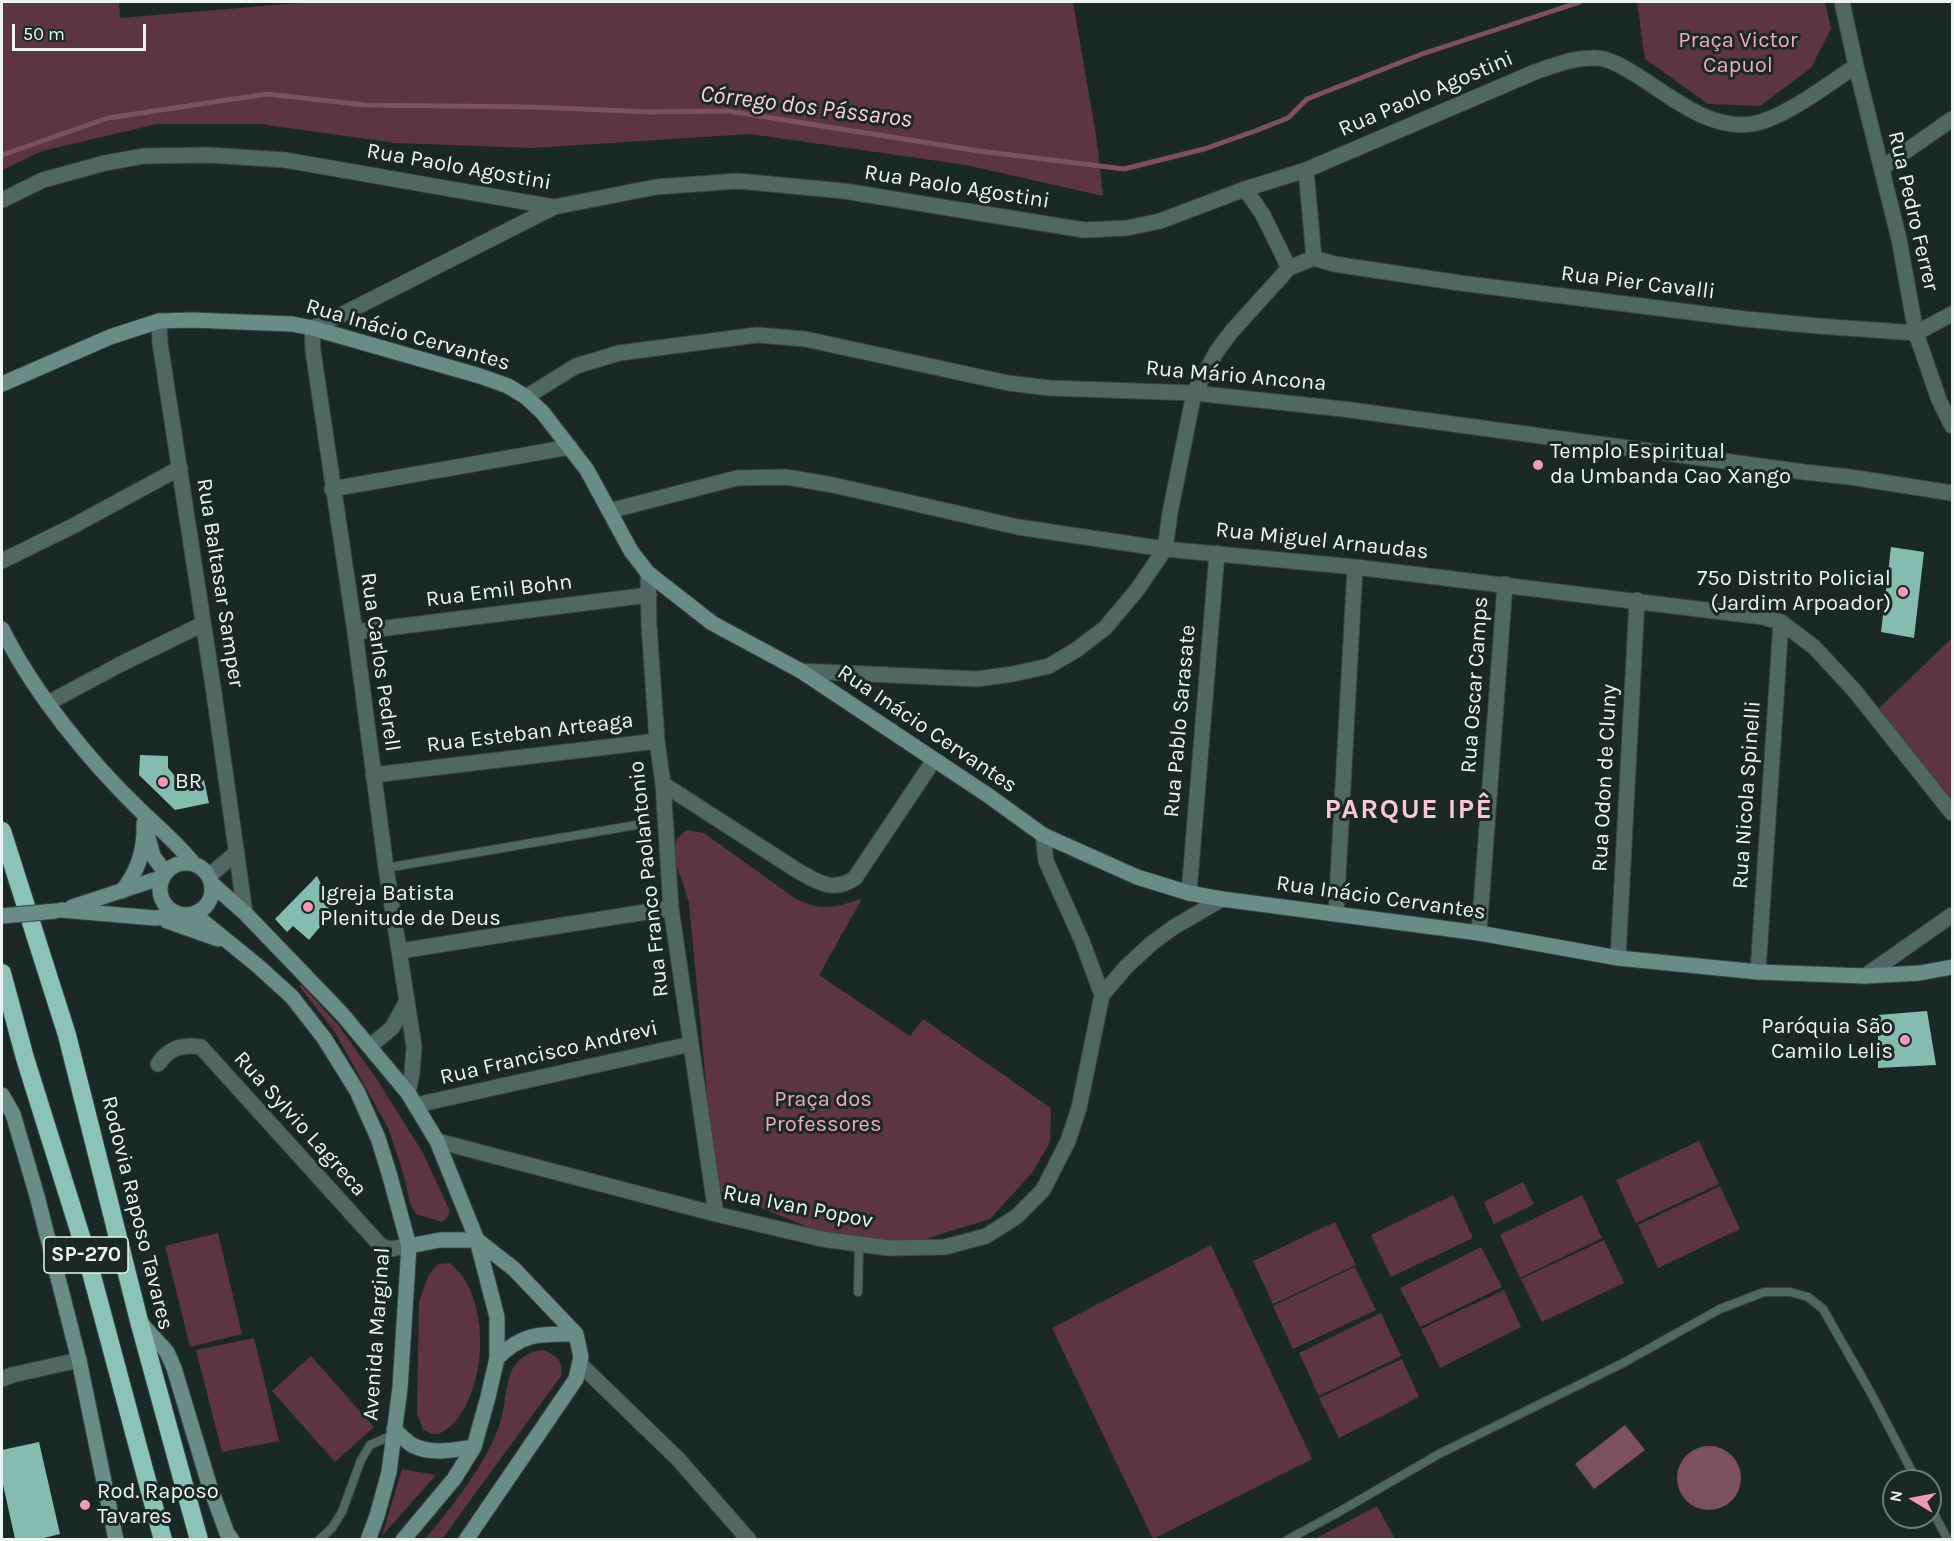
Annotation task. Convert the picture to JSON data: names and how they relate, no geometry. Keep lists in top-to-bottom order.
{
  "streets": {
    "highway": ["Rodovia Raposo Tavares", "SP-270"],
    "main road": ["Rua Inácio Cervantes", "Avenida Marginal"],
    "street": [
      "Rua Paolo Agostini",
      "Rua Pedro Ferrer",
      "Rua Pier Cavalli",
      "Rua Mário Ancona",
      "Rua Miguel Arnaudas",
      "Rua Baltasar Samper",
      "Rua Emil Bohn",
      "Rua Carlos Pedrell",
      "Rua Oscar Camps",
      "Rua Pablo Sarasate",
      "Rua Esteban Arteaga",
      "Rua Odon de Cluny",
      "Rua Nicola Spinelli",
      "Rua Franco Paolantonio",
      "Rua Francisco Andrevi",
      "Rua Sylvio Lagreca",
      "Rua Ivan Popov"
    ]
  },
  "crossings": [
    ["Rua Paolo Agostini", "Rua Pedro Ferrer"],
    ["Rua Pedro Ferrer", "Rua Pier Cavalli"],
    ["Rua Inácio Cervantes", "Rua Mário Ancona"],
    ["Rua Inácio Cervantes", "Rua Miguel Arnaudas"],
    ["Rua Inácio Cervantes", "Rua Baltasar Samper"],
    ["Rua Inácio Cervantes", "Rua Carlos Pedrell"],
    ["Rua Inácio Cervantes", "Rua Oscar Camps"],
    ["Rua Inácio Cervantes", "Rua Pablo Sarasate"],
    ["Rua Inácio Cervantes", "Rua Odon de Cluny"],
    ["Rua Inácio Cervantes", "Rua Nicola Spinelli"],
    ["Rua Inácio Cervantes", "Rua Franco Paolantonio"],
    ["Rua Inácio Cervantes", "Rua Ivan Popov"],
    ["Rua Miguel Arnaudas", "Rua Oscar Camps"],
    ["Rua Miguel Arnaudas", "Rua Pablo Sarasate"],
    ["Rua Miguel Arnaudas", "Rua Odon de Cluny"],
    ["Rua Miguel Arnaudas", "Rua Nicola Spinelli"],
    ["Rua Emil Bohn", "Rua Carlos Pedrell"],
    ["Rua Emil Bohn", "Rua Franco Paolantonio"],
    ["Rua Carlos Pedrell", "Rua Esteban Arteaga"],
    ["Rua Carlos Pedrell", "Rua Francisco Andrevi"],
    ["Rua Esteban Arteaga", "Rua Franco Paolantonio"],
    ["Rua Franco Paolantonio", "Rua Francisco Andrevi"],
    ["Rua Franco Paolantonio", "Rua Ivan Popov"],
    ["Rua Sylvio Lagreca", "Avenida Marginal"]
  ],
  "districts": ["PARQUE IPÊ"],
  "water": ["Córrego dos Pássaros"],
  "parks": ["Praça Victor Capuol", "Praça dos Professores"],
  "places": [
    "Templo Espiritual da Umbanda Cao Xango",
    "75º Distrito Policial (Jardim Arpoador)",
    "BR",
    "Igreja Batista Plenitude de Deus",
    "Paróquia São Camilo Lelis",
    "Rod. Raposo Tavares"
  ],
  "scale_bar": "50 m",
  "north": "left"
}
